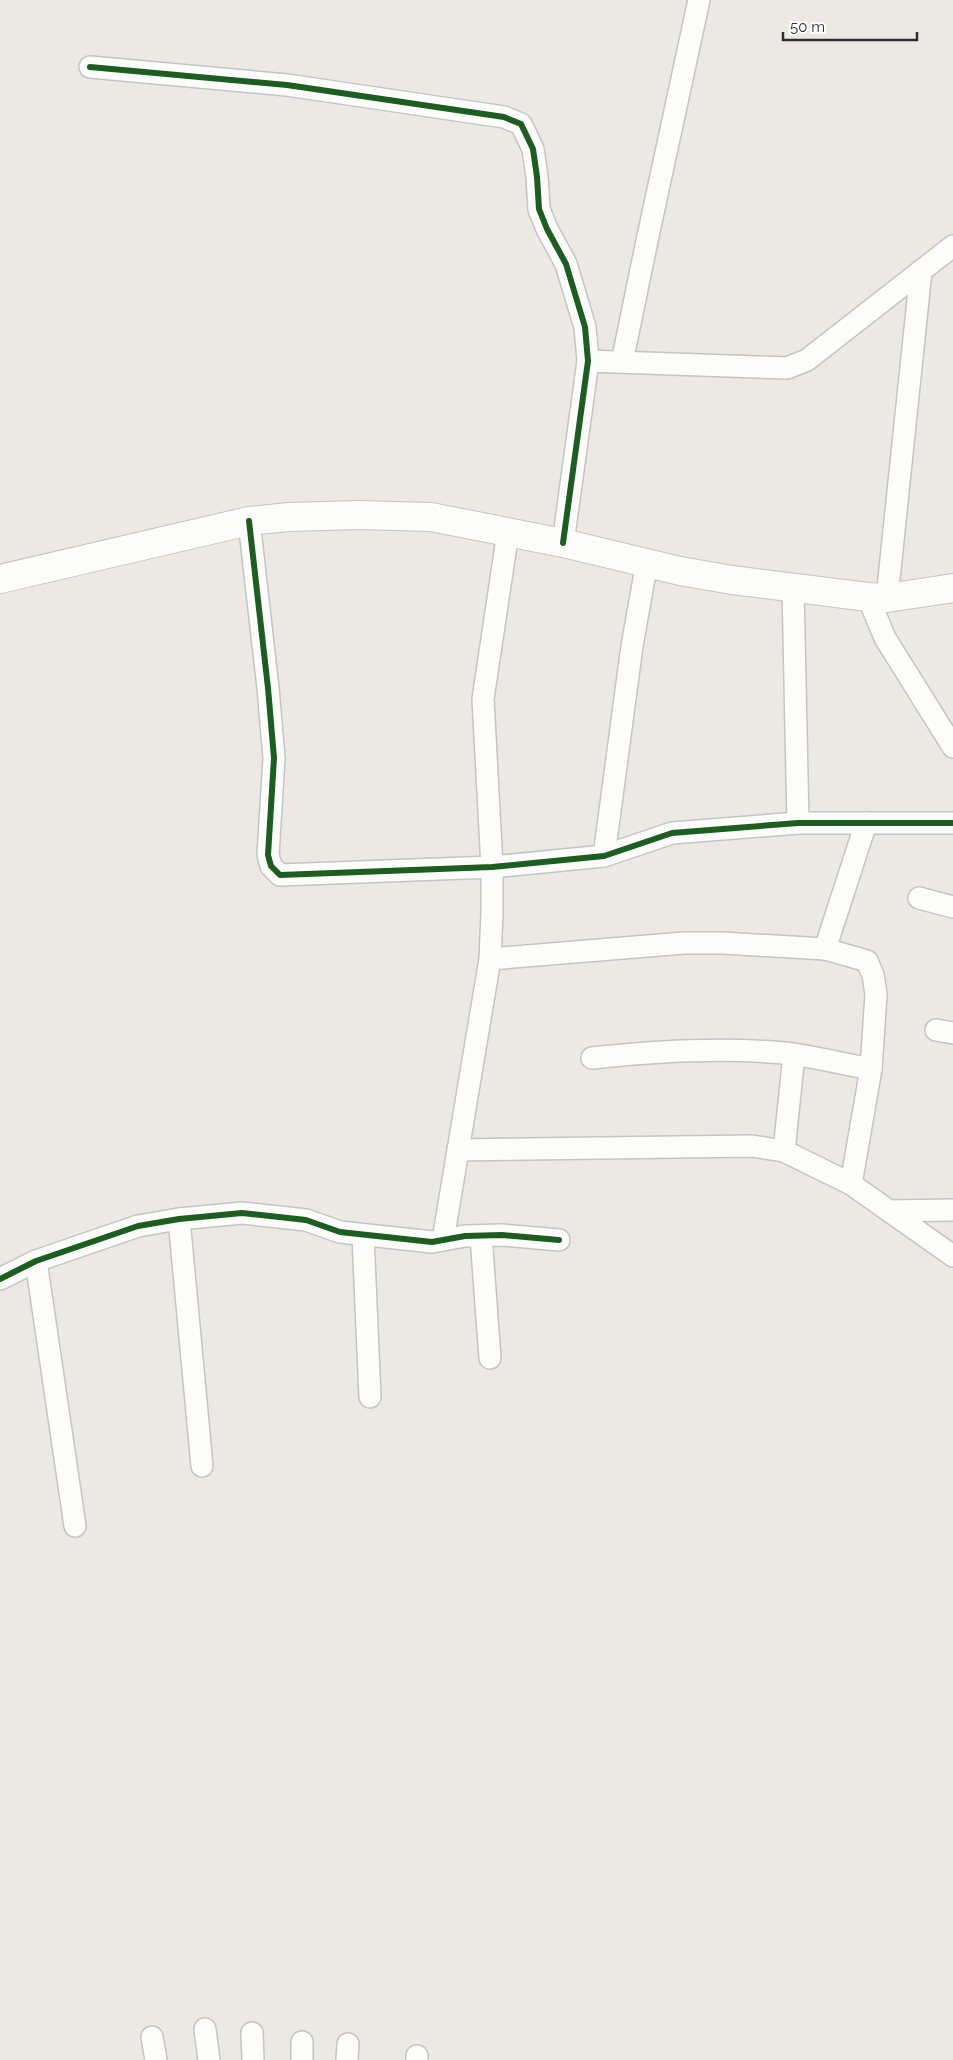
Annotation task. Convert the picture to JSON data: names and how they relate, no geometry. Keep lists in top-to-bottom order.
{
  "scale_bar": "50 m"
}
